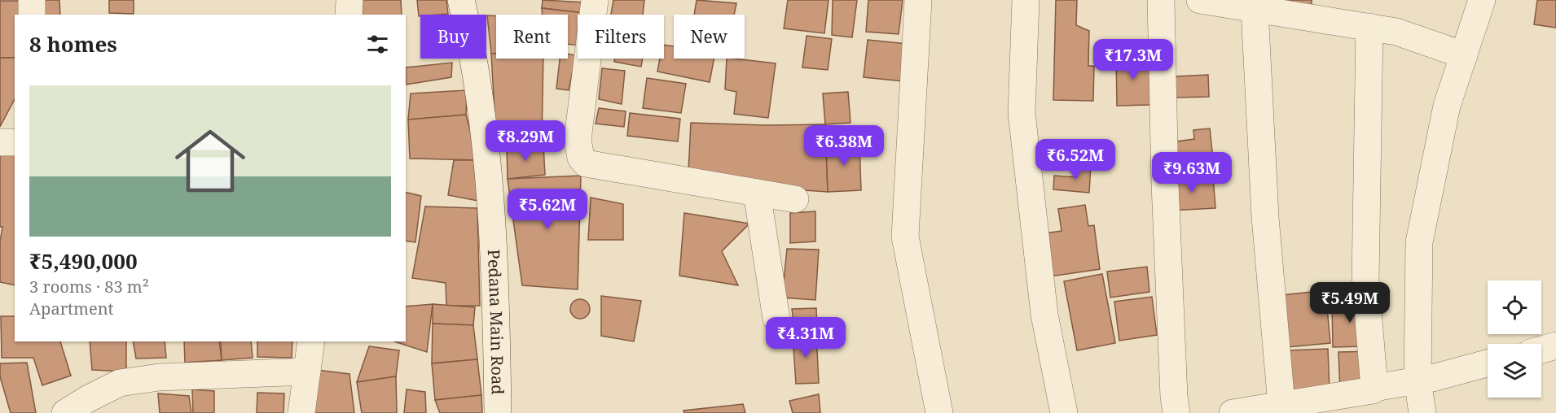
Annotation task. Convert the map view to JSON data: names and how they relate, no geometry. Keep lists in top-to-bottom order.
{
  "streets": {
    "street": ["Pedana Main Road"]
  },
  "page": {
    "chip": [
      "Buy",
      "Rent",
      "Filters",
      "New"
    ],
    "heading": "8 homes",
    "price": [
      "₹17.3M",
      "₹8.29M",
      "₹6.38M",
      "₹6.52M",
      "₹9.63M",
      "₹5.62M",
      "₹5.49M",
      "₹4.31M"
    ],
    "list": [
      {
        "name": "₹5,490,000",
        "note": "3 rooms · 83 m² · Apartment"
      }
    ]
  }
}
